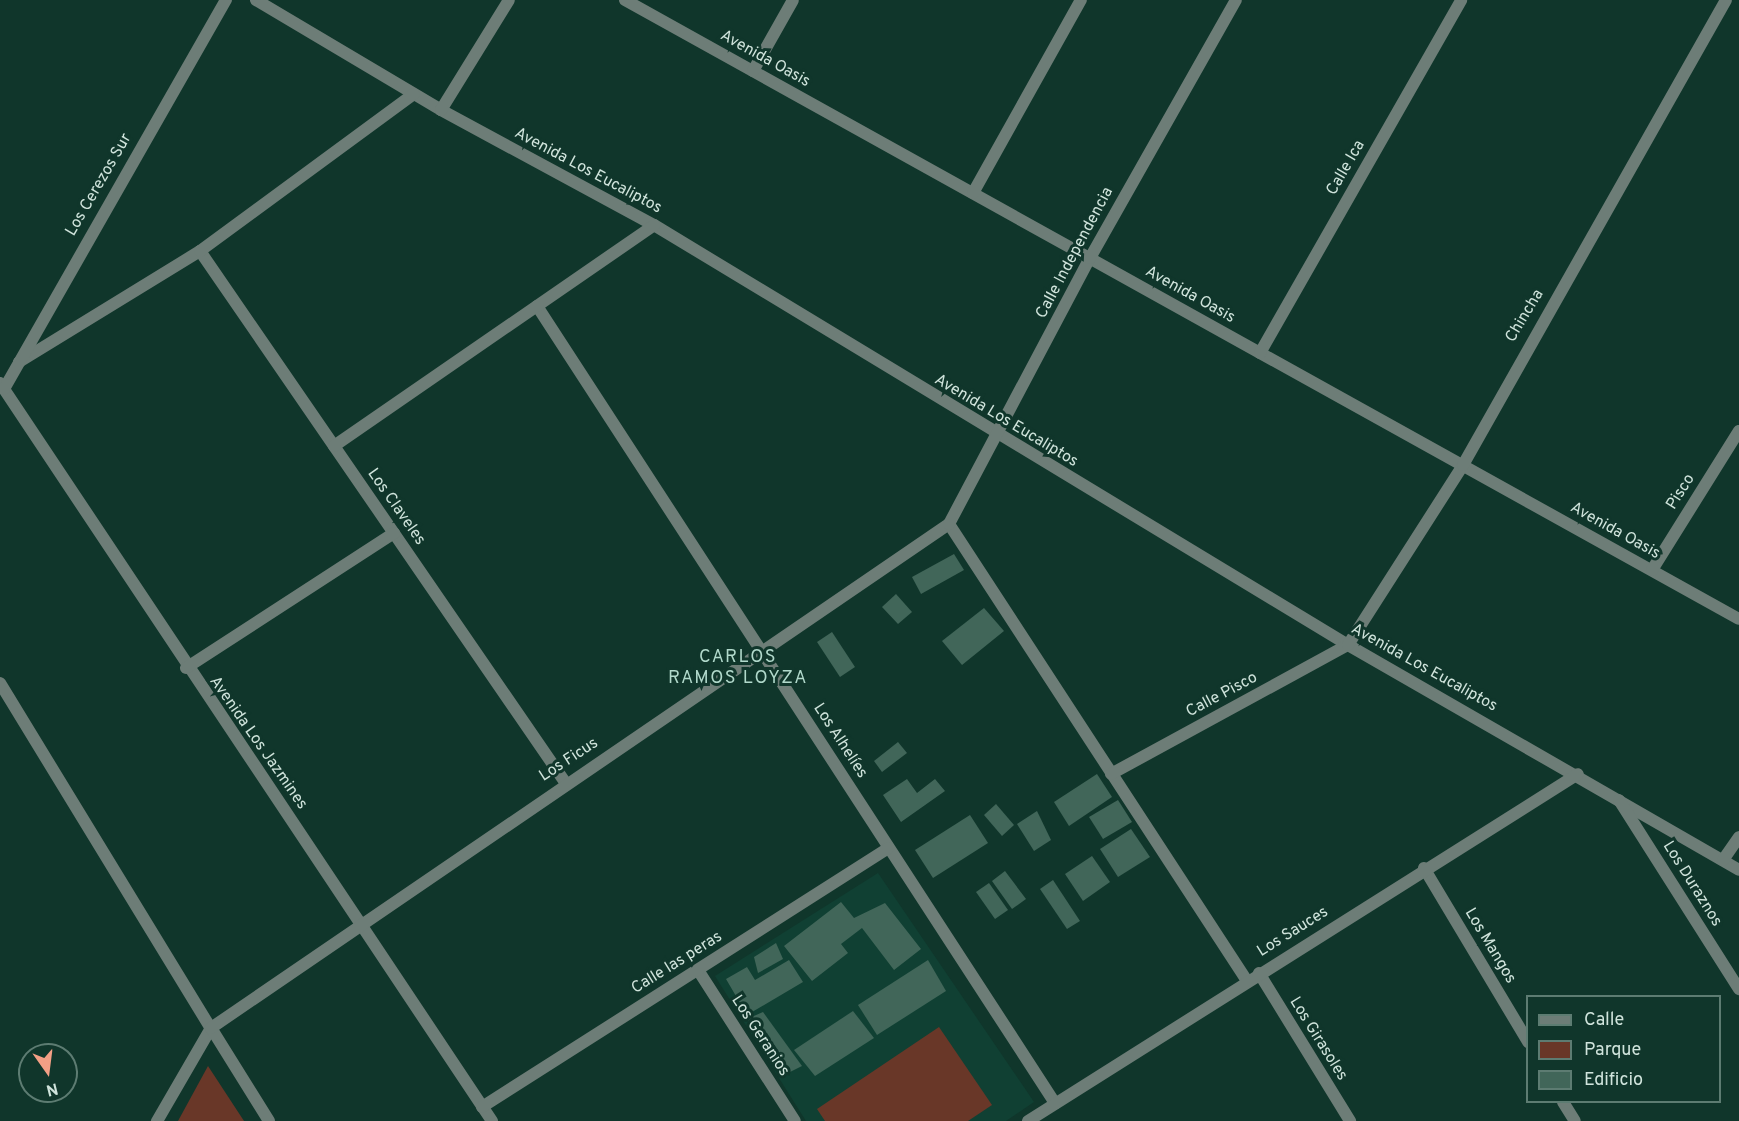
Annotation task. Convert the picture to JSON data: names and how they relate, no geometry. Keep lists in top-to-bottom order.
{
  "streets": {
    "street": [
      "Avenida Oasis",
      "Calle Ica",
      "Avenida Los Eucaliptos",
      "Los Cerezos Sur",
      "Calle Independencia",
      "Chincha",
      "Pisco",
      "Los Claveles",
      "Calle Pisco",
      "Los Alhelíes",
      "Avenida Los Jazmines",
      "Los Ficus",
      "Los Duraznos",
      "Los Sauces",
      "Los Mangos",
      "Calle las peras",
      "Los Geranios",
      "Los Girasoles"
    ]
  },
  "crossings": [
    ["Avenida Oasis", "Calle Ica"],
    ["Avenida Oasis", "Calle Independencia"],
    ["Avenida Oasis", "Chincha"],
    ["Avenida Oasis", "Pisco"],
    ["Avenida Los Eucaliptos", "Calle Independencia"],
    ["Avenida Los Eucaliptos", "Chincha"],
    ["Avenida Los Eucaliptos", "Calle Pisco"],
    ["Avenida Los Eucaliptos", "Los Duraznos"],
    ["Avenida Los Eucaliptos", "Los Sauces"],
    ["Los Cerezos Sur", "Avenida Los Jazmines"],
    ["Calle Independencia", "Los Ficus"],
    ["Chincha", "Calle Pisco"],
    ["Los Claveles", "Los Ficus"],
    ["Los Alhelíes", "Los Ficus"],
    ["Los Alhelíes", "Los Sauces"],
    ["Los Alhelíes", "Calle las peras"],
    ["Avenida Los Jazmines", "Los Ficus"],
    ["Avenida Los Jazmines", "Calle las peras"],
    ["Los Sauces", "Los Mangos"],
    ["Los Sauces", "Los Girasoles"],
    ["Calle las peras", "Los Geranios"]
  ],
  "districts": ["CARLOS RAMOS LOYZA"],
  "legend": ["Calle", "Parque", "Edificio"],
  "north": "bottom"
}
